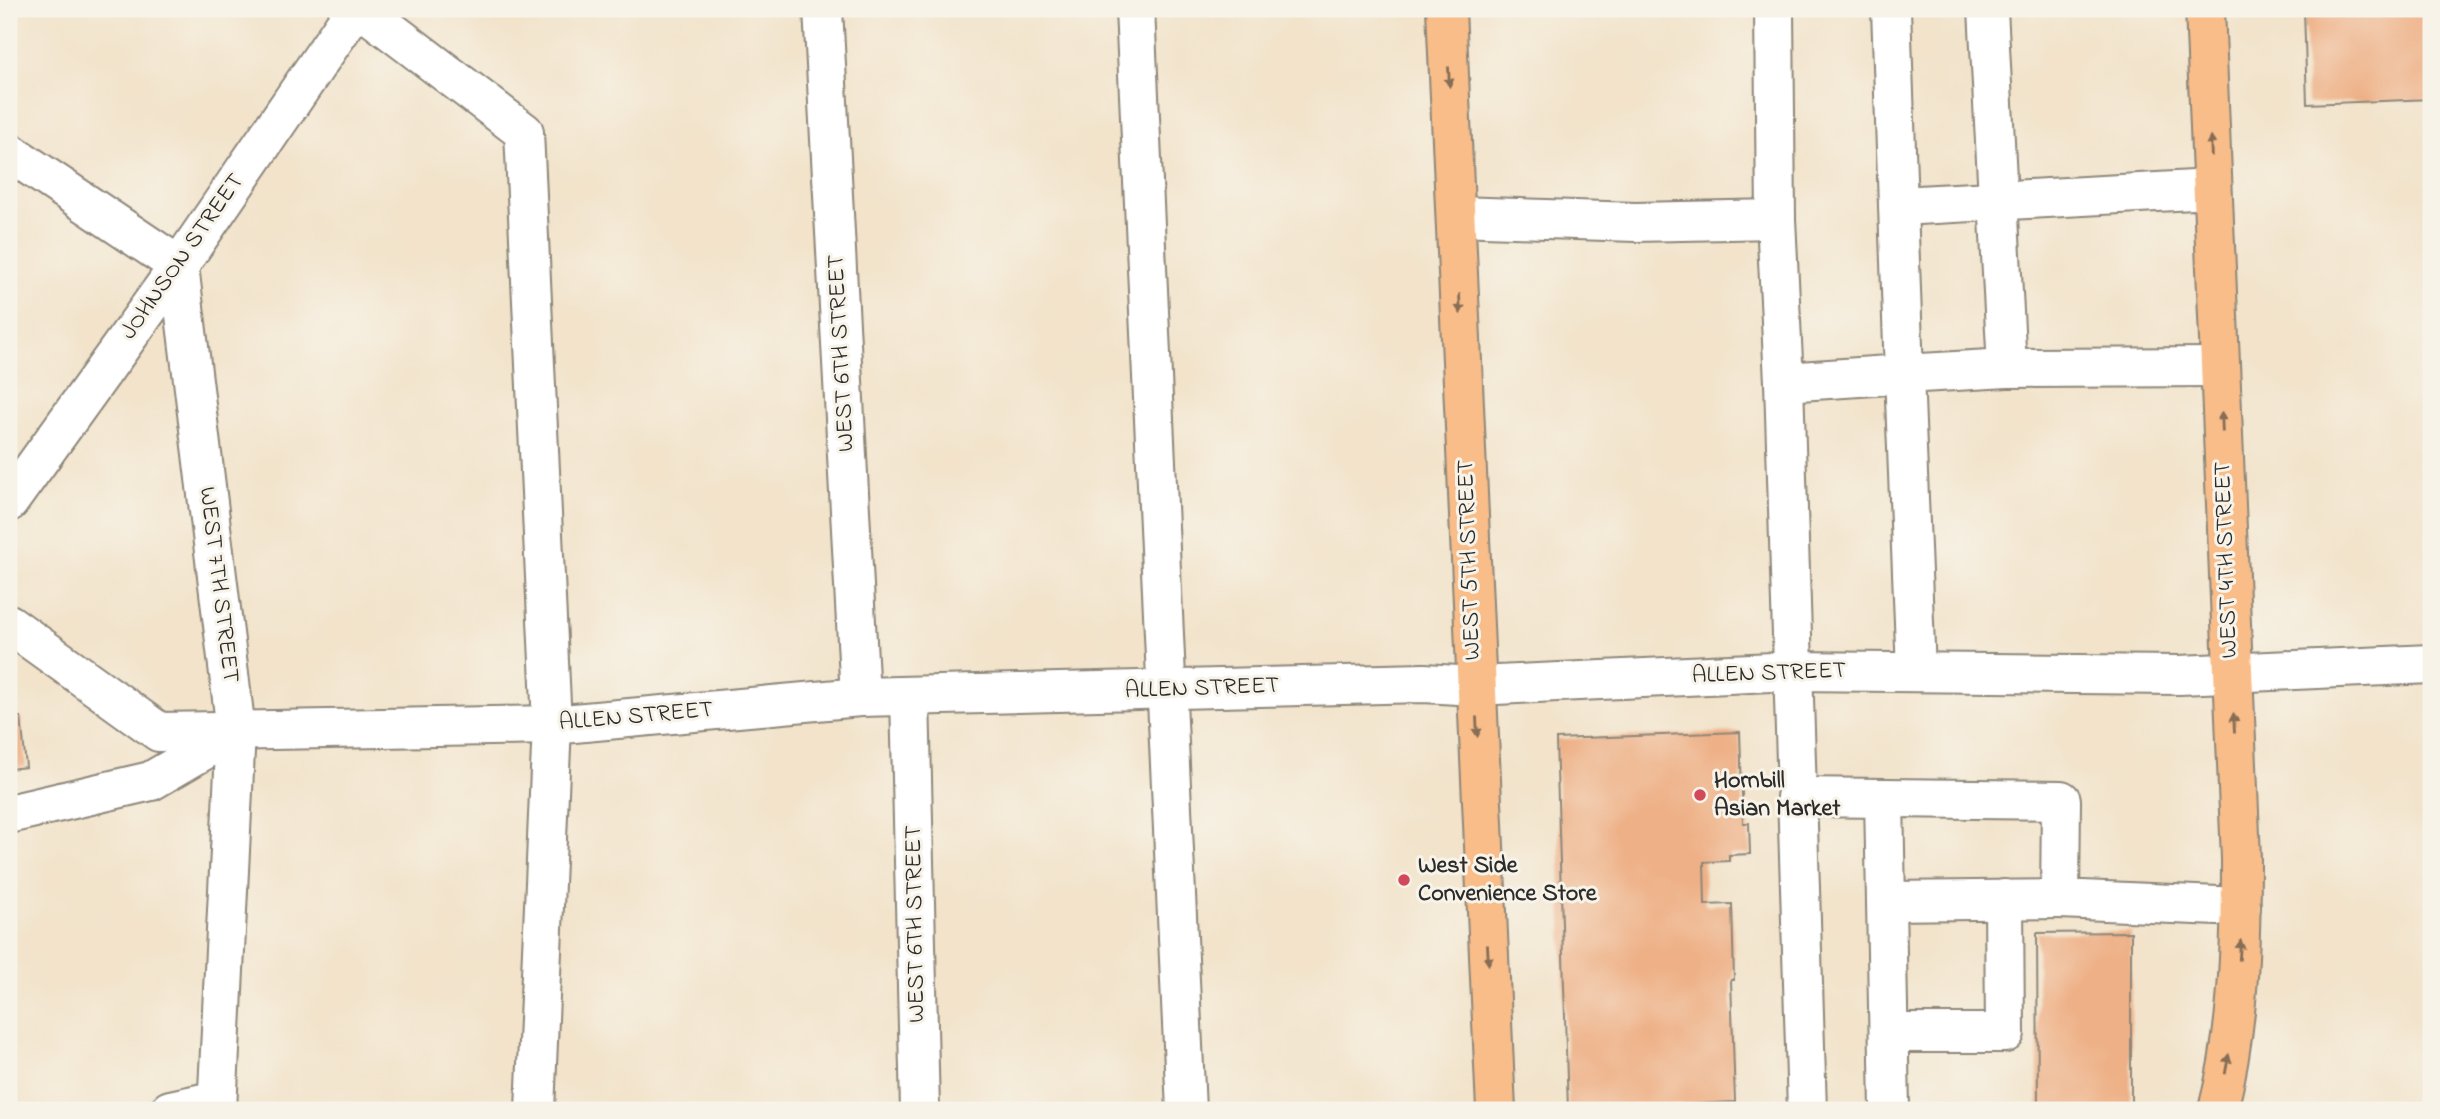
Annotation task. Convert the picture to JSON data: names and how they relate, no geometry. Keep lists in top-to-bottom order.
{
  "streets": {
    "main road": ["WEST 5TH STREET", "WEST 4TH STREET"],
    "street": [
      "JOHNSON STREET",
      "WEST 6TH STREET",
      "WEST 7TH STREET",
      "ALLEN STREET"
    ]
  },
  "crossings": [
    ["JOHNSON STREET", "WEST 7TH STREET"],
    ["WEST 6TH STREET", "ALLEN STREET"],
    ["WEST 5TH STREET", "ALLEN STREET"],
    ["WEST 4TH STREET", "ALLEN STREET"],
    ["WEST 7TH STREET", "ALLEN STREET"]
  ],
  "one_way": ["WEST 5TH STREET", "WEST 4TH STREET"],
  "places": ["Hornbill Asian Market", "West Side Convenience Store"]
}
